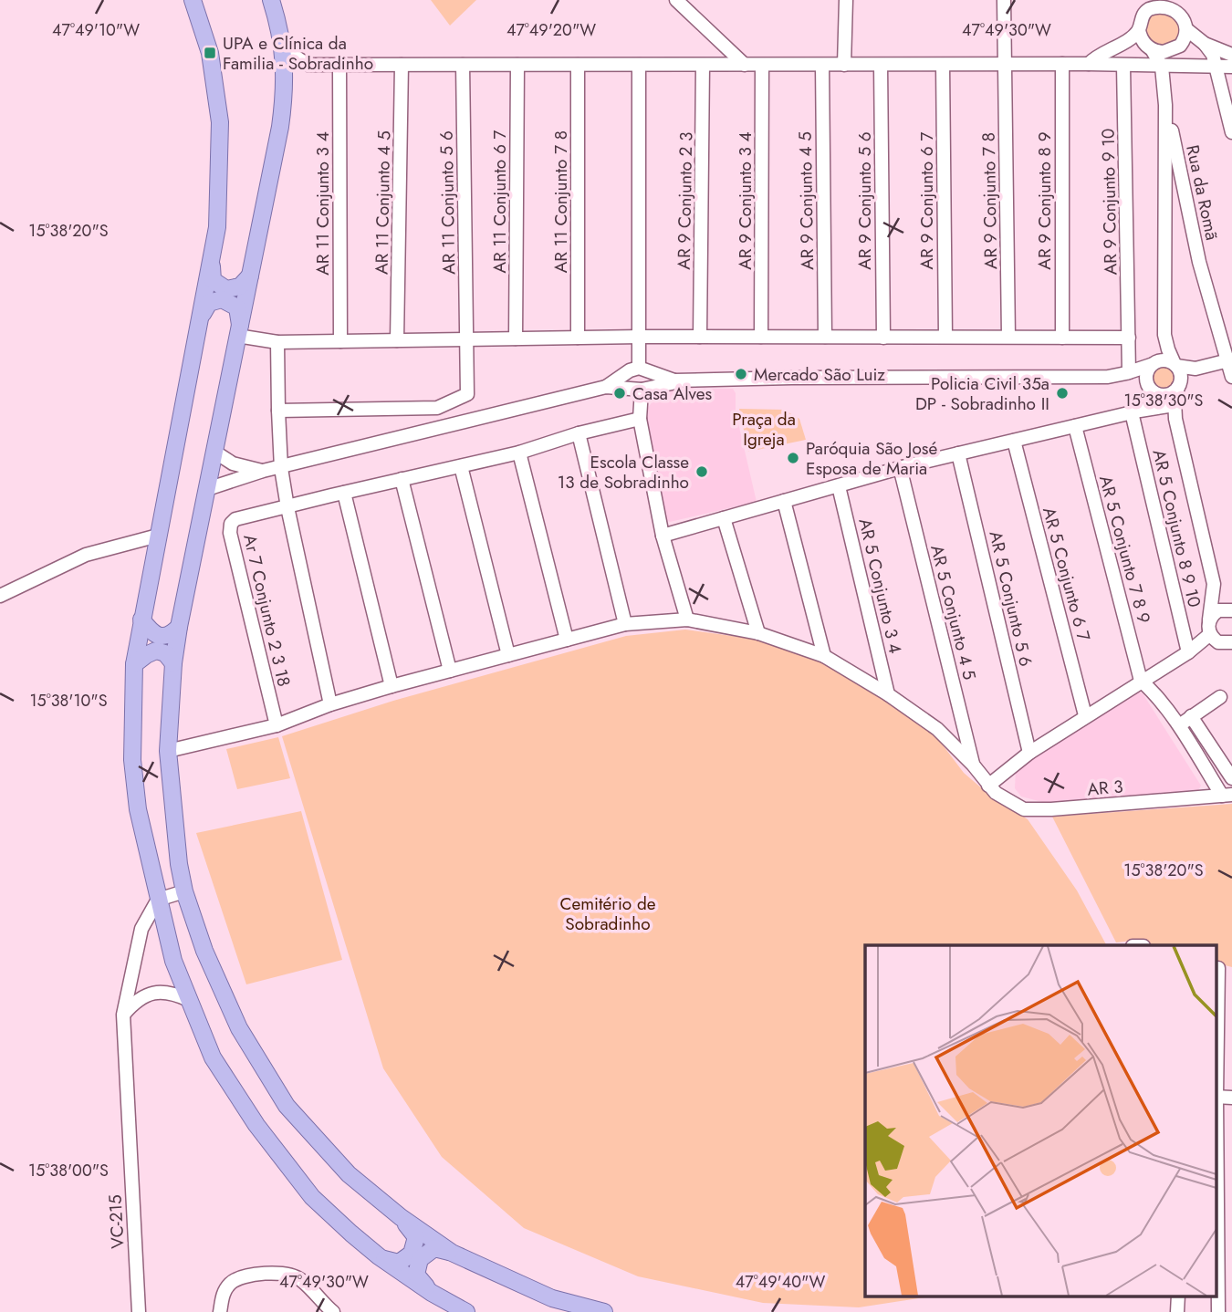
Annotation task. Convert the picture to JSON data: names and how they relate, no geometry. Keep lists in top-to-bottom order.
{
  "streets": {
    "street": [
      "Rua da Romã",
      "AR 9 Conjunto 2 3",
      "AR 9 Conjunto 3 4",
      "AR 9 Conjunto 4 5",
      "AR 9 Conjunto 5 6",
      "AR 9 Conjunto 6 7",
      "AR 9 Conjunto 7 8",
      "AR 9 Conjunto 8 9",
      "AR 11 Conjunto 6 7",
      "AR 11 Conjunto 7 8",
      "AR 9 Conjunto 9 10",
      "AR 11 Conjunto 4 5",
      "AR 11 Conjunto 5 6",
      "AR 11 Conjunto 3 4",
      "AR 5 Conjunto 8 9 10",
      "AR 5 Conjunto 7 8 9",
      "AR 5 Conjunto 6 7",
      "AR 5 Conjunto 3 4",
      "AR 5 Conjunto 5 6",
      "Ar 7 Conjunto 2 3 18",
      "AR 5 Conjunto 4 5",
      "AR 3",
      "VC-215"
    ]
  },
  "crossings": [
    ["AR 5 Conjunto 4 5", "AR 3"]
  ],
  "parks": ["Praça da Igreja", "Cemitério de Sobradinho"],
  "places": {
    "transit": ["UPA e Clínica da Familia - Sobradinho"],
    "other": [
      "Mercado São Luiz",
      "Casa Alves",
      "Policia Civil 35a DP - Sobradinho II",
      "Paróquia São José Esposa de Maria",
      "Escola Classe 13 de Sobradinho"
    ]
  },
  "coordinates": [
    "47°49'10\"W",
    "47°49'20\"W",
    "47°49'30\"W",
    "15°38'20\"S",
    "15°38'30\"S",
    "15°38'10\"S",
    "15°38'00\"S",
    "47°49'40\"W"
  ]
}
